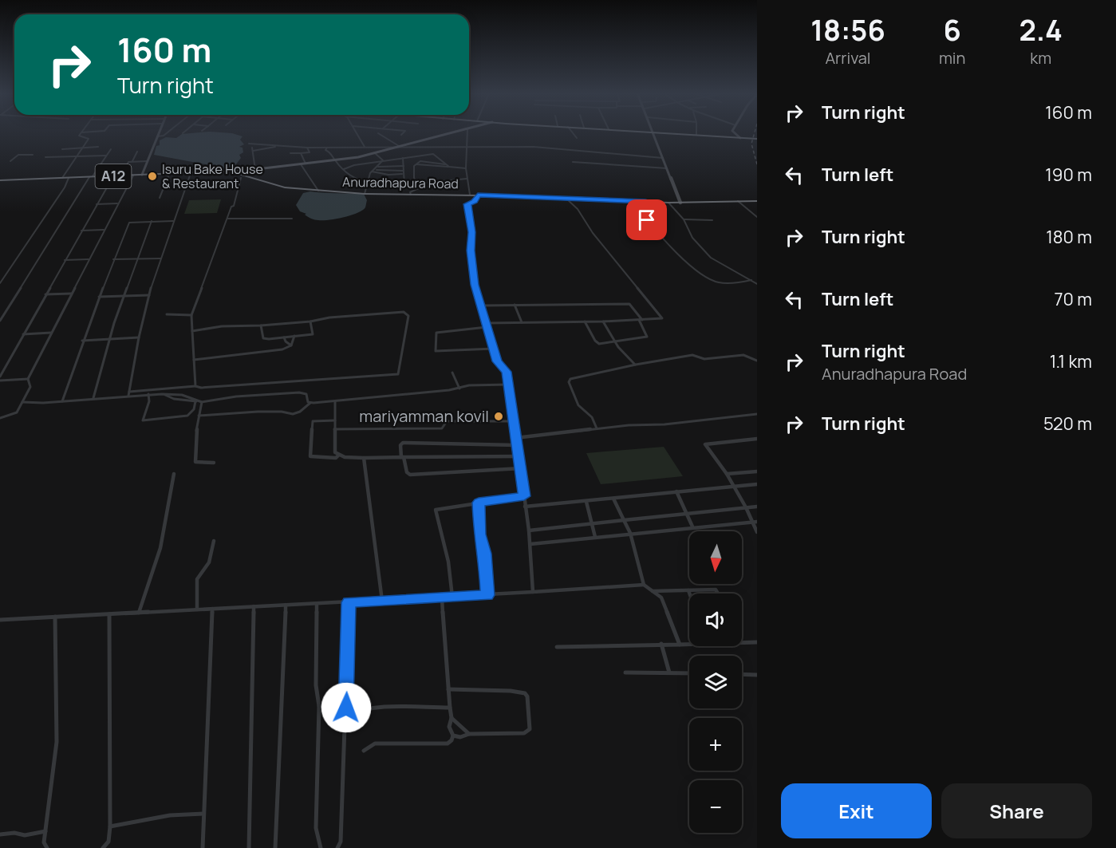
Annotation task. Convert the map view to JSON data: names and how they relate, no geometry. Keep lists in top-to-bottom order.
{
  "streets": {
    "highway": ["A12", "Anuradhapura Road"]
  },
  "crossings": [
    ["A12", "Anuradhapura Road"]
  ],
  "places": ["Isuru Bake House & Restaurant", "mariyamman kovil"],
  "north": "bottom",
  "page": {
    "eta": [
      "18:56",
      "Arrival",
      "6",
      "min",
      "2.4",
      "km"
    ],
    "turn": ["160 m", "Turn right"],
    "list": [
      {
        "name": "Turn right",
        "value": "160 m"
      },
      {
        "name": "Turn left",
        "value": "190 m"
      },
      {
        "name": "Turn right",
        "value": "180 m"
      },
      {
        "name": "Turn left",
        "value": "70 m"
      },
      {
        "name": "Turn right",
        "note": "Anuradhapura Road",
        "value": "1.1 km"
      },
      {
        "name": "Turn right",
        "value": "520 m"
      }
    ],
    "map_buttons": ["+", "−"],
    "buttons": ["Exit", "Share"]
  }
}
